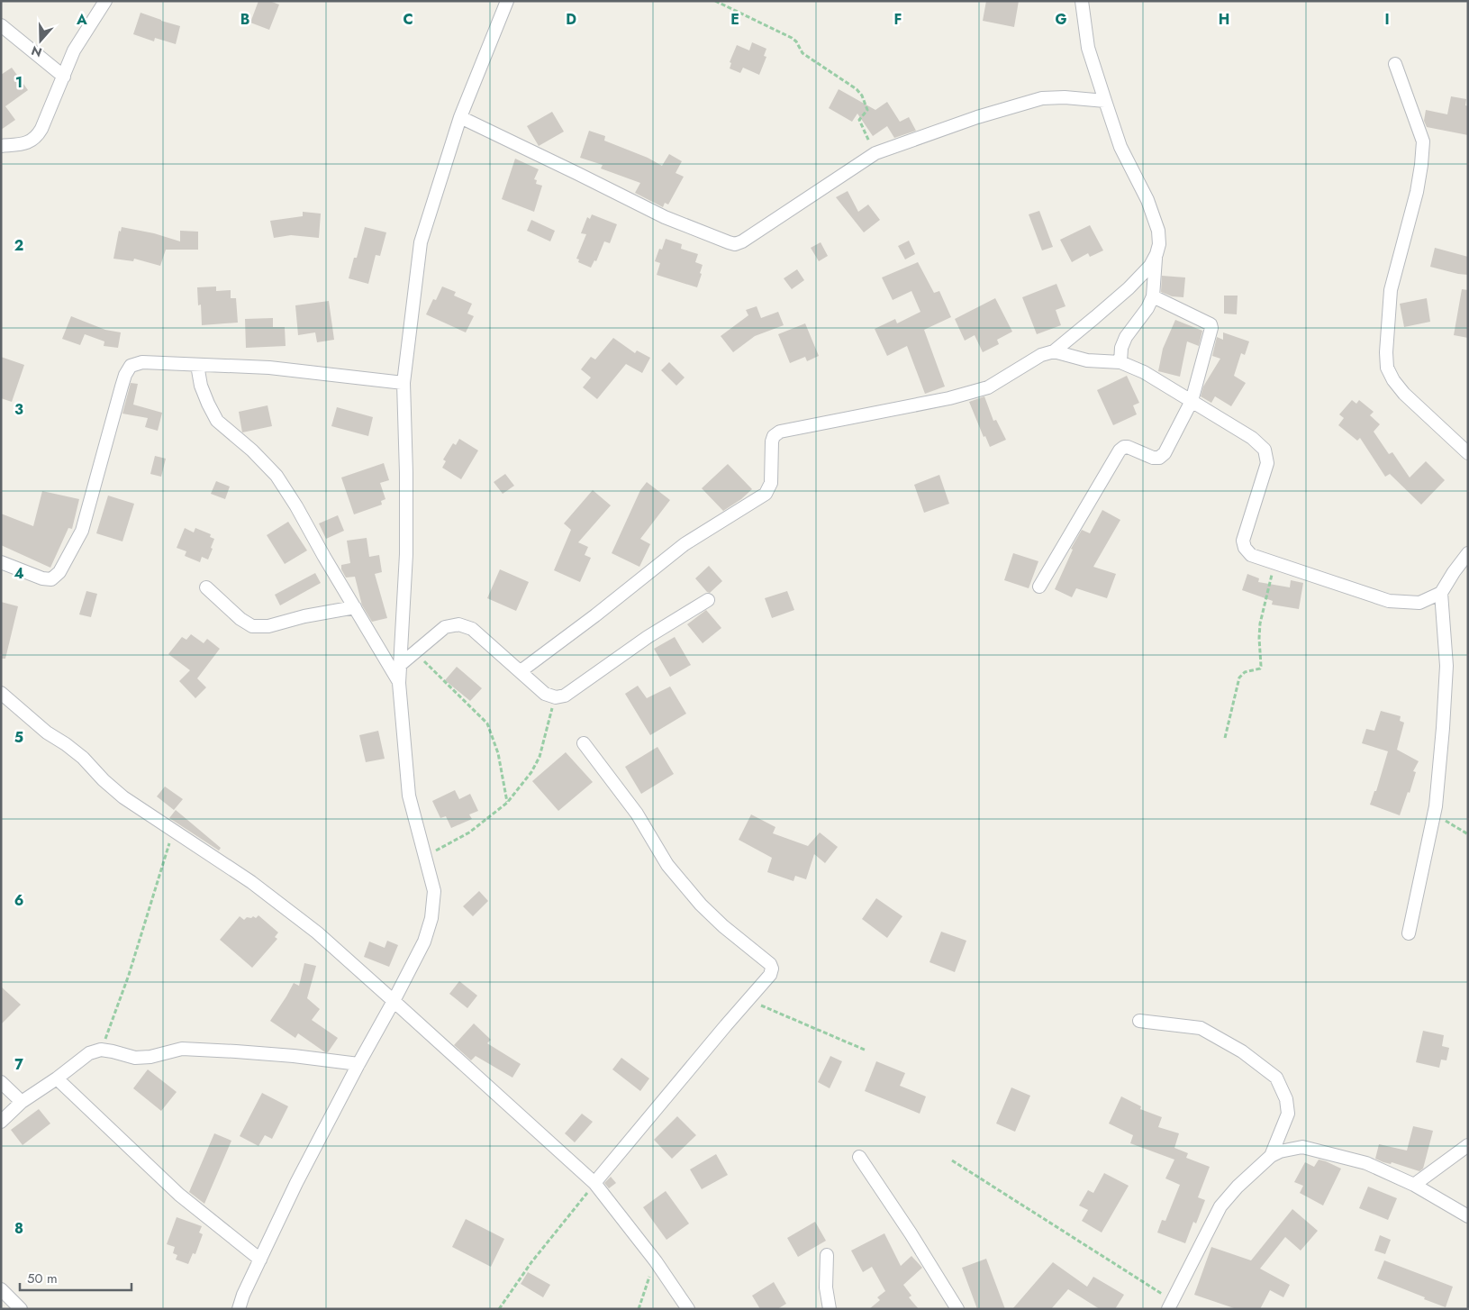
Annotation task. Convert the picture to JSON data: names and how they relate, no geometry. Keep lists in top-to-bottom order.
{
  "scale_bar": "50 m",
  "north": "bottom",
  "grid": {
    "columns": [
      "A",
      "B",
      "C",
      "D",
      "E",
      "F",
      "G",
      "H",
      "I"
    ],
    "rows": [
      "1",
      "2",
      "3",
      "4",
      "5",
      "6",
      "7",
      "8"
    ]
  }
}
